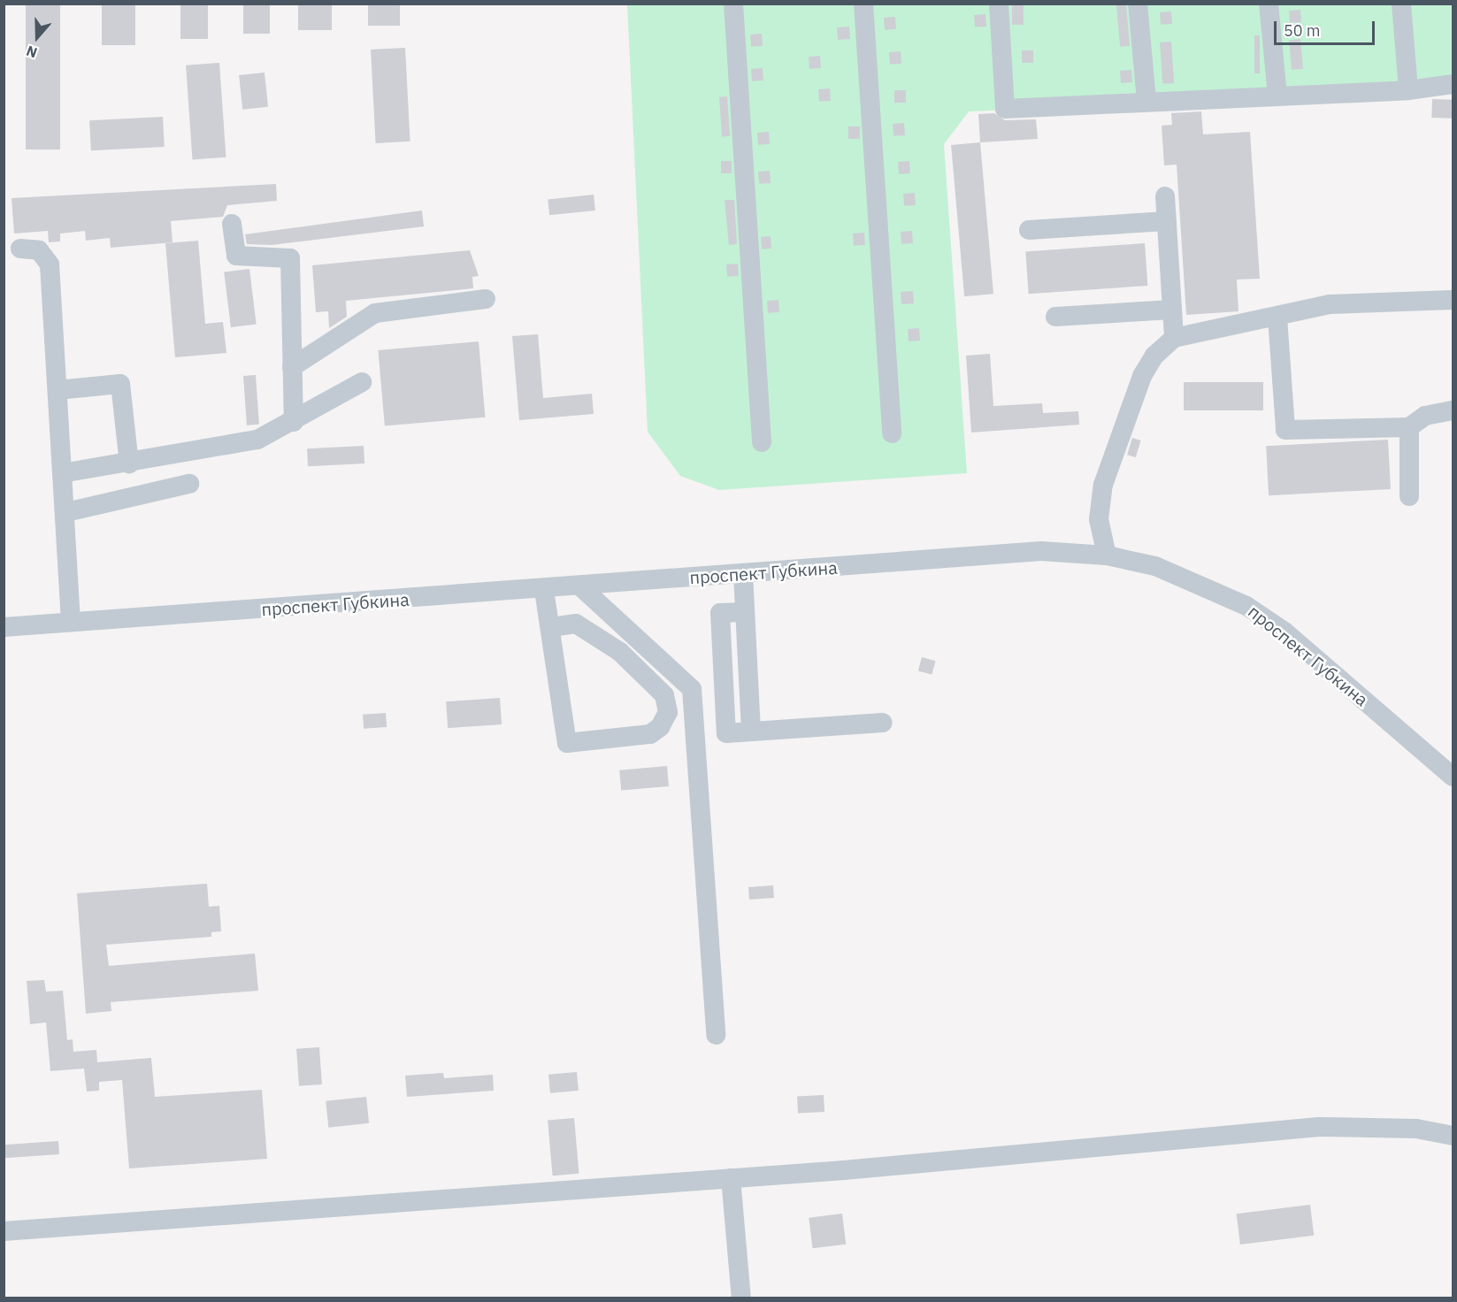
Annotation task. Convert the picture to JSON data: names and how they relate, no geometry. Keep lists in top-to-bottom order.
{
  "streets": {
    "street": ["проспект Губкина"]
  },
  "scale_bar": "50 m",
  "north": "bottom"
}
